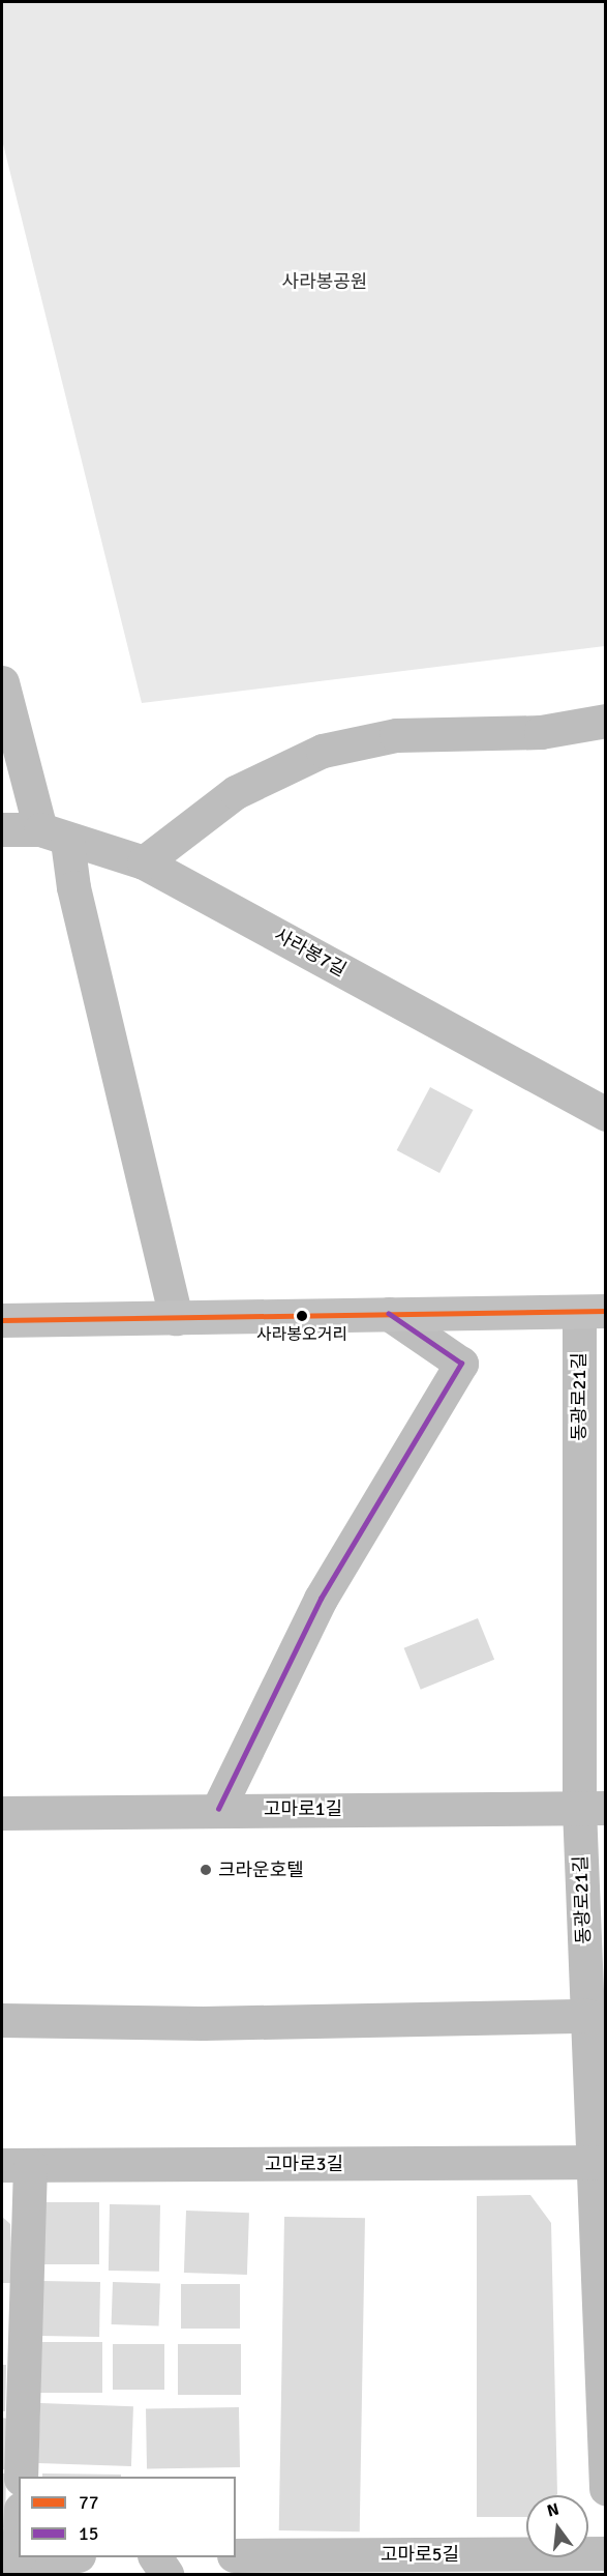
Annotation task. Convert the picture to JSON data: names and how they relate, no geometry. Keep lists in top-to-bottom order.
{
  "streets": {
    "street": [
      "사라봉7길",
      "동광로21길",
      "고마로1길",
      "고마로3길",
      "고마로5길"
    ]
  },
  "crossings": [
    ["동광로21길", "고마로1길"],
    ["동광로21길", "고마로3길"]
  ],
  "parks": ["사라봉공원"],
  "places": ["사라봉오거리", "크라운호텔"],
  "lines": ["transit line 77", "transit line 15"],
  "legend": ["77", "15"],
  "north": "top"
}
